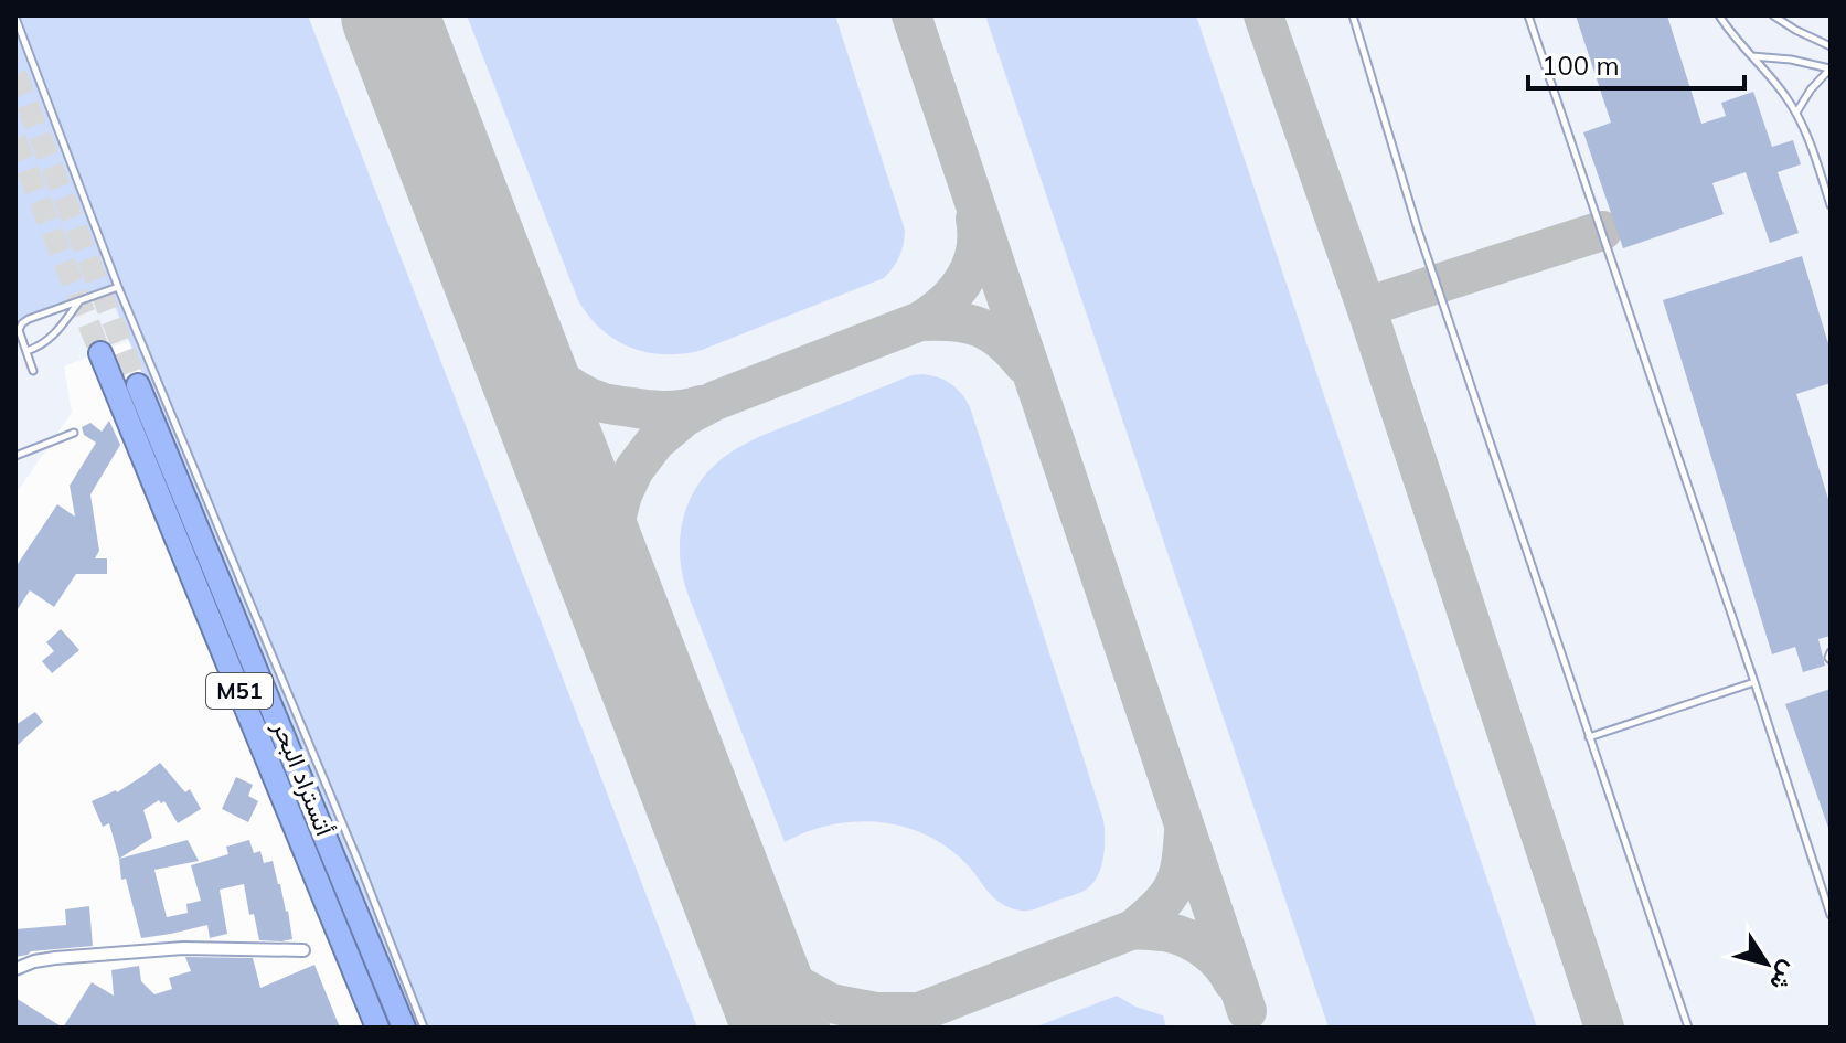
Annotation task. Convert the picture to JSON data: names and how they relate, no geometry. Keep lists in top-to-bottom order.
{
  "streets": {
    "highway": ["M51", "أتستراد البحر"]
  },
  "scale_bar": "100 m",
  "north": "bottom right"
}
